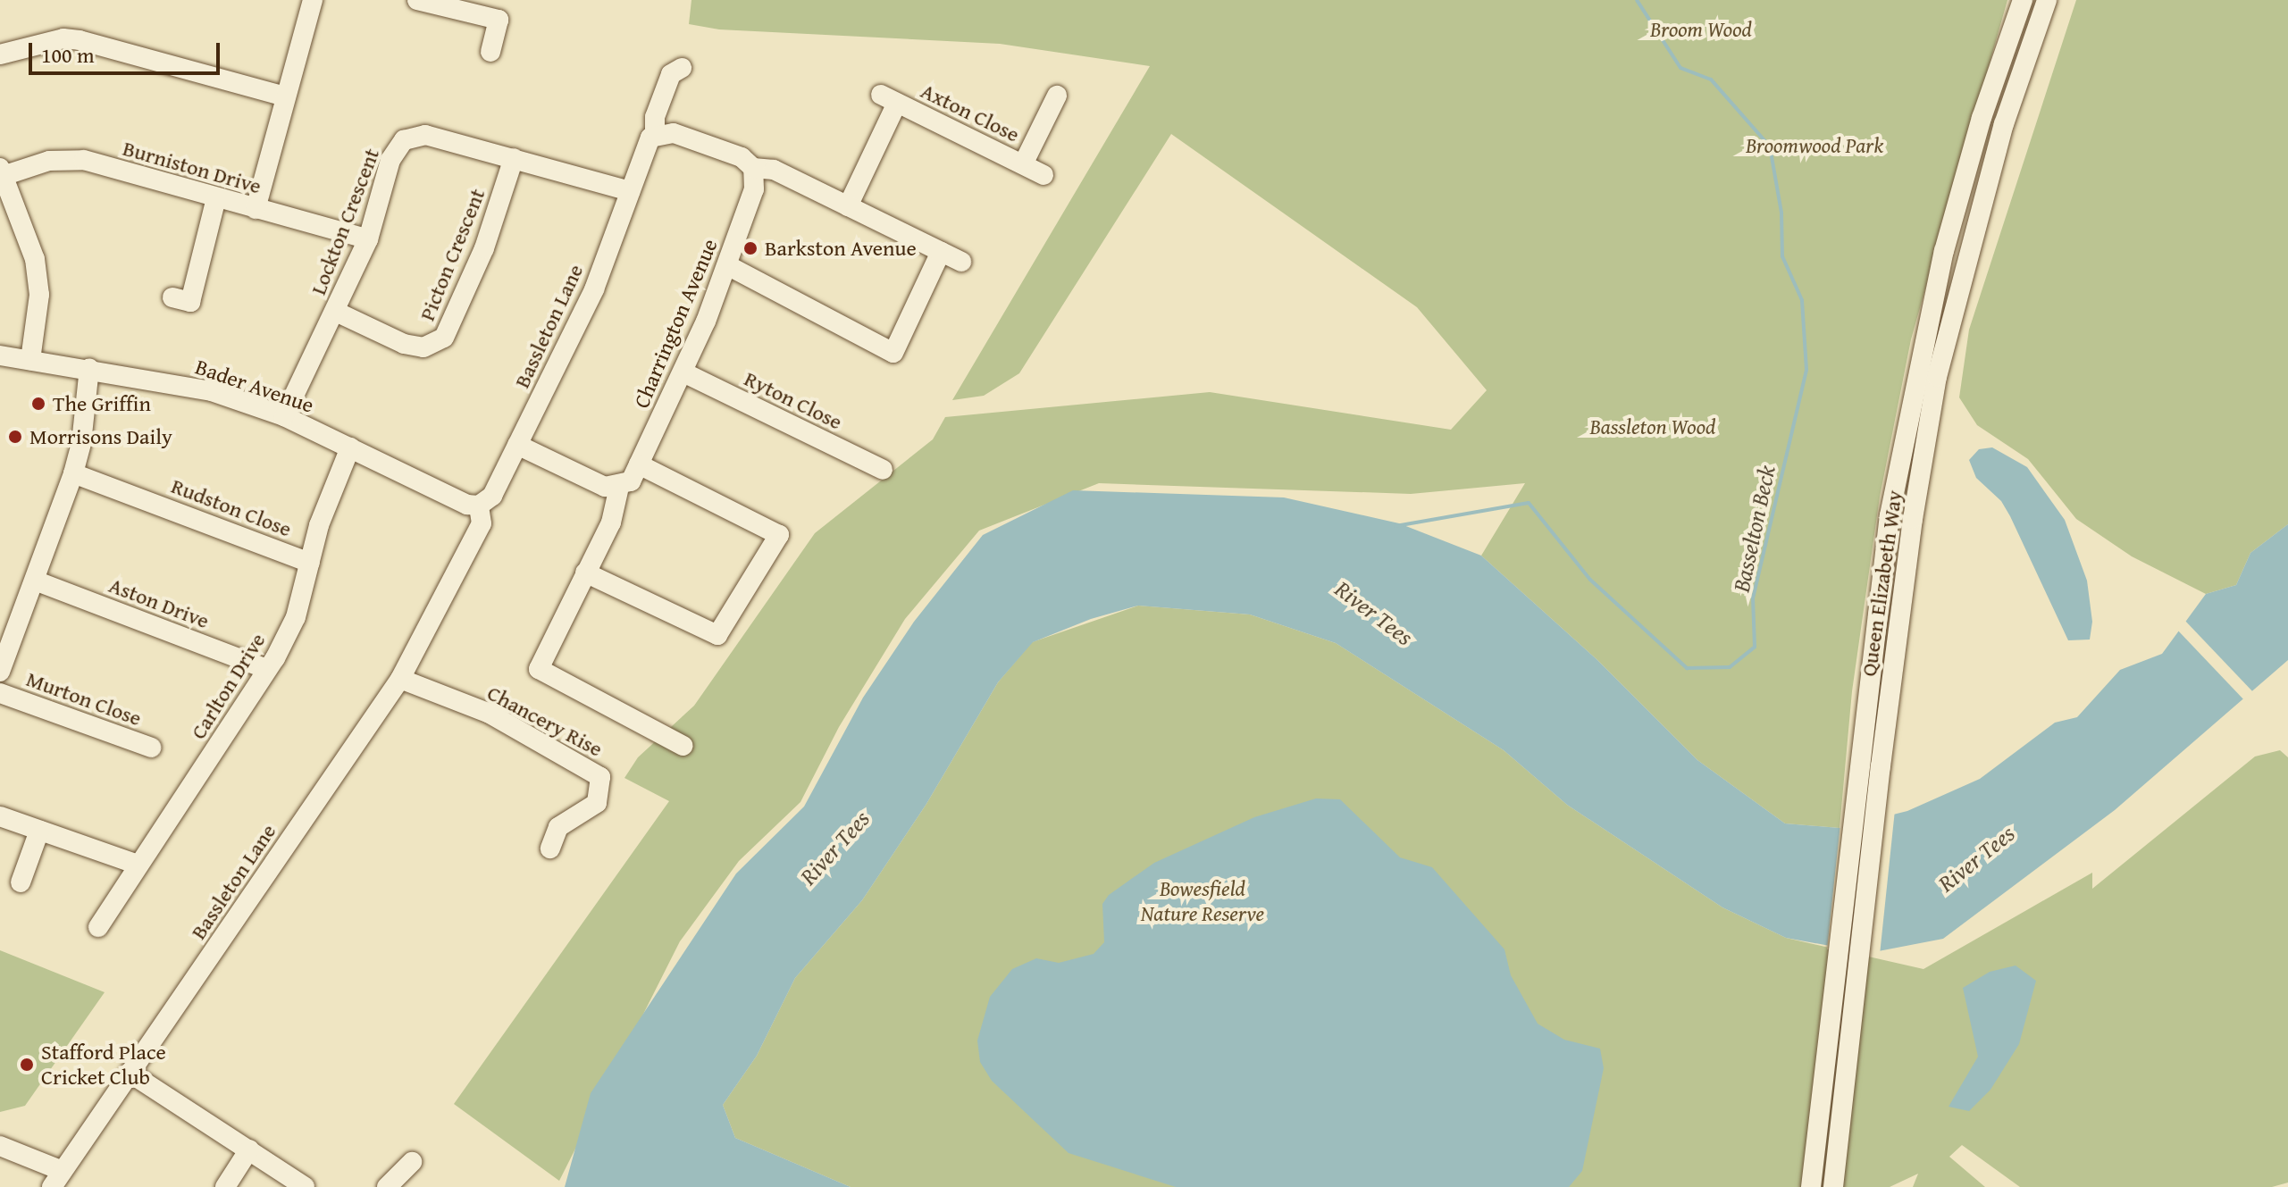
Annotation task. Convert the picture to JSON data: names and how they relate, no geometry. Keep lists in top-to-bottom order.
{
  "streets": {
    "street": [
      "Axton Close",
      "Burniston Drive",
      "Lockton Crescent",
      "Picton Crescent",
      "Charrington Avenue",
      "Bassleton Lane",
      "Bader Avenue",
      "Ryton Close",
      "Rudston Close",
      "Queen Elizabeth Way",
      "Aston Drive",
      "Carlton Drive",
      "Murton Close",
      "Chancery Rise"
    ]
  },
  "crossings": [
    ["Burniston Drive", "Lockton Crescent"],
    ["Lockton Crescent", "Picton Crescent"],
    ["Lockton Crescent", "Bassleton Lane"],
    ["Lockton Crescent", "Bader Avenue"],
    ["Charrington Avenue", "Ryton Close"],
    ["Bassleton Lane", "Bader Avenue"],
    ["Bassleton Lane", "Chancery Rise"],
    ["Bader Avenue", "Carlton Drive"],
    ["Rudston Close", "Carlton Drive"],
    ["Aston Drive", "Carlton Drive"]
  ],
  "water": ["Basselton Beck", "River Tees"],
  "parks": [
    "Broom Wood",
    "Broomwood Park",
    "Bassleton Wood",
    "Bowesfield Nature Reserve"
  ],
  "places": [
    "Barkston Avenue",
    "The Griffin",
    "Morrisons Daily",
    "Stafford Place Cricket Club"
  ],
  "scale_bar": "100 m"
}
